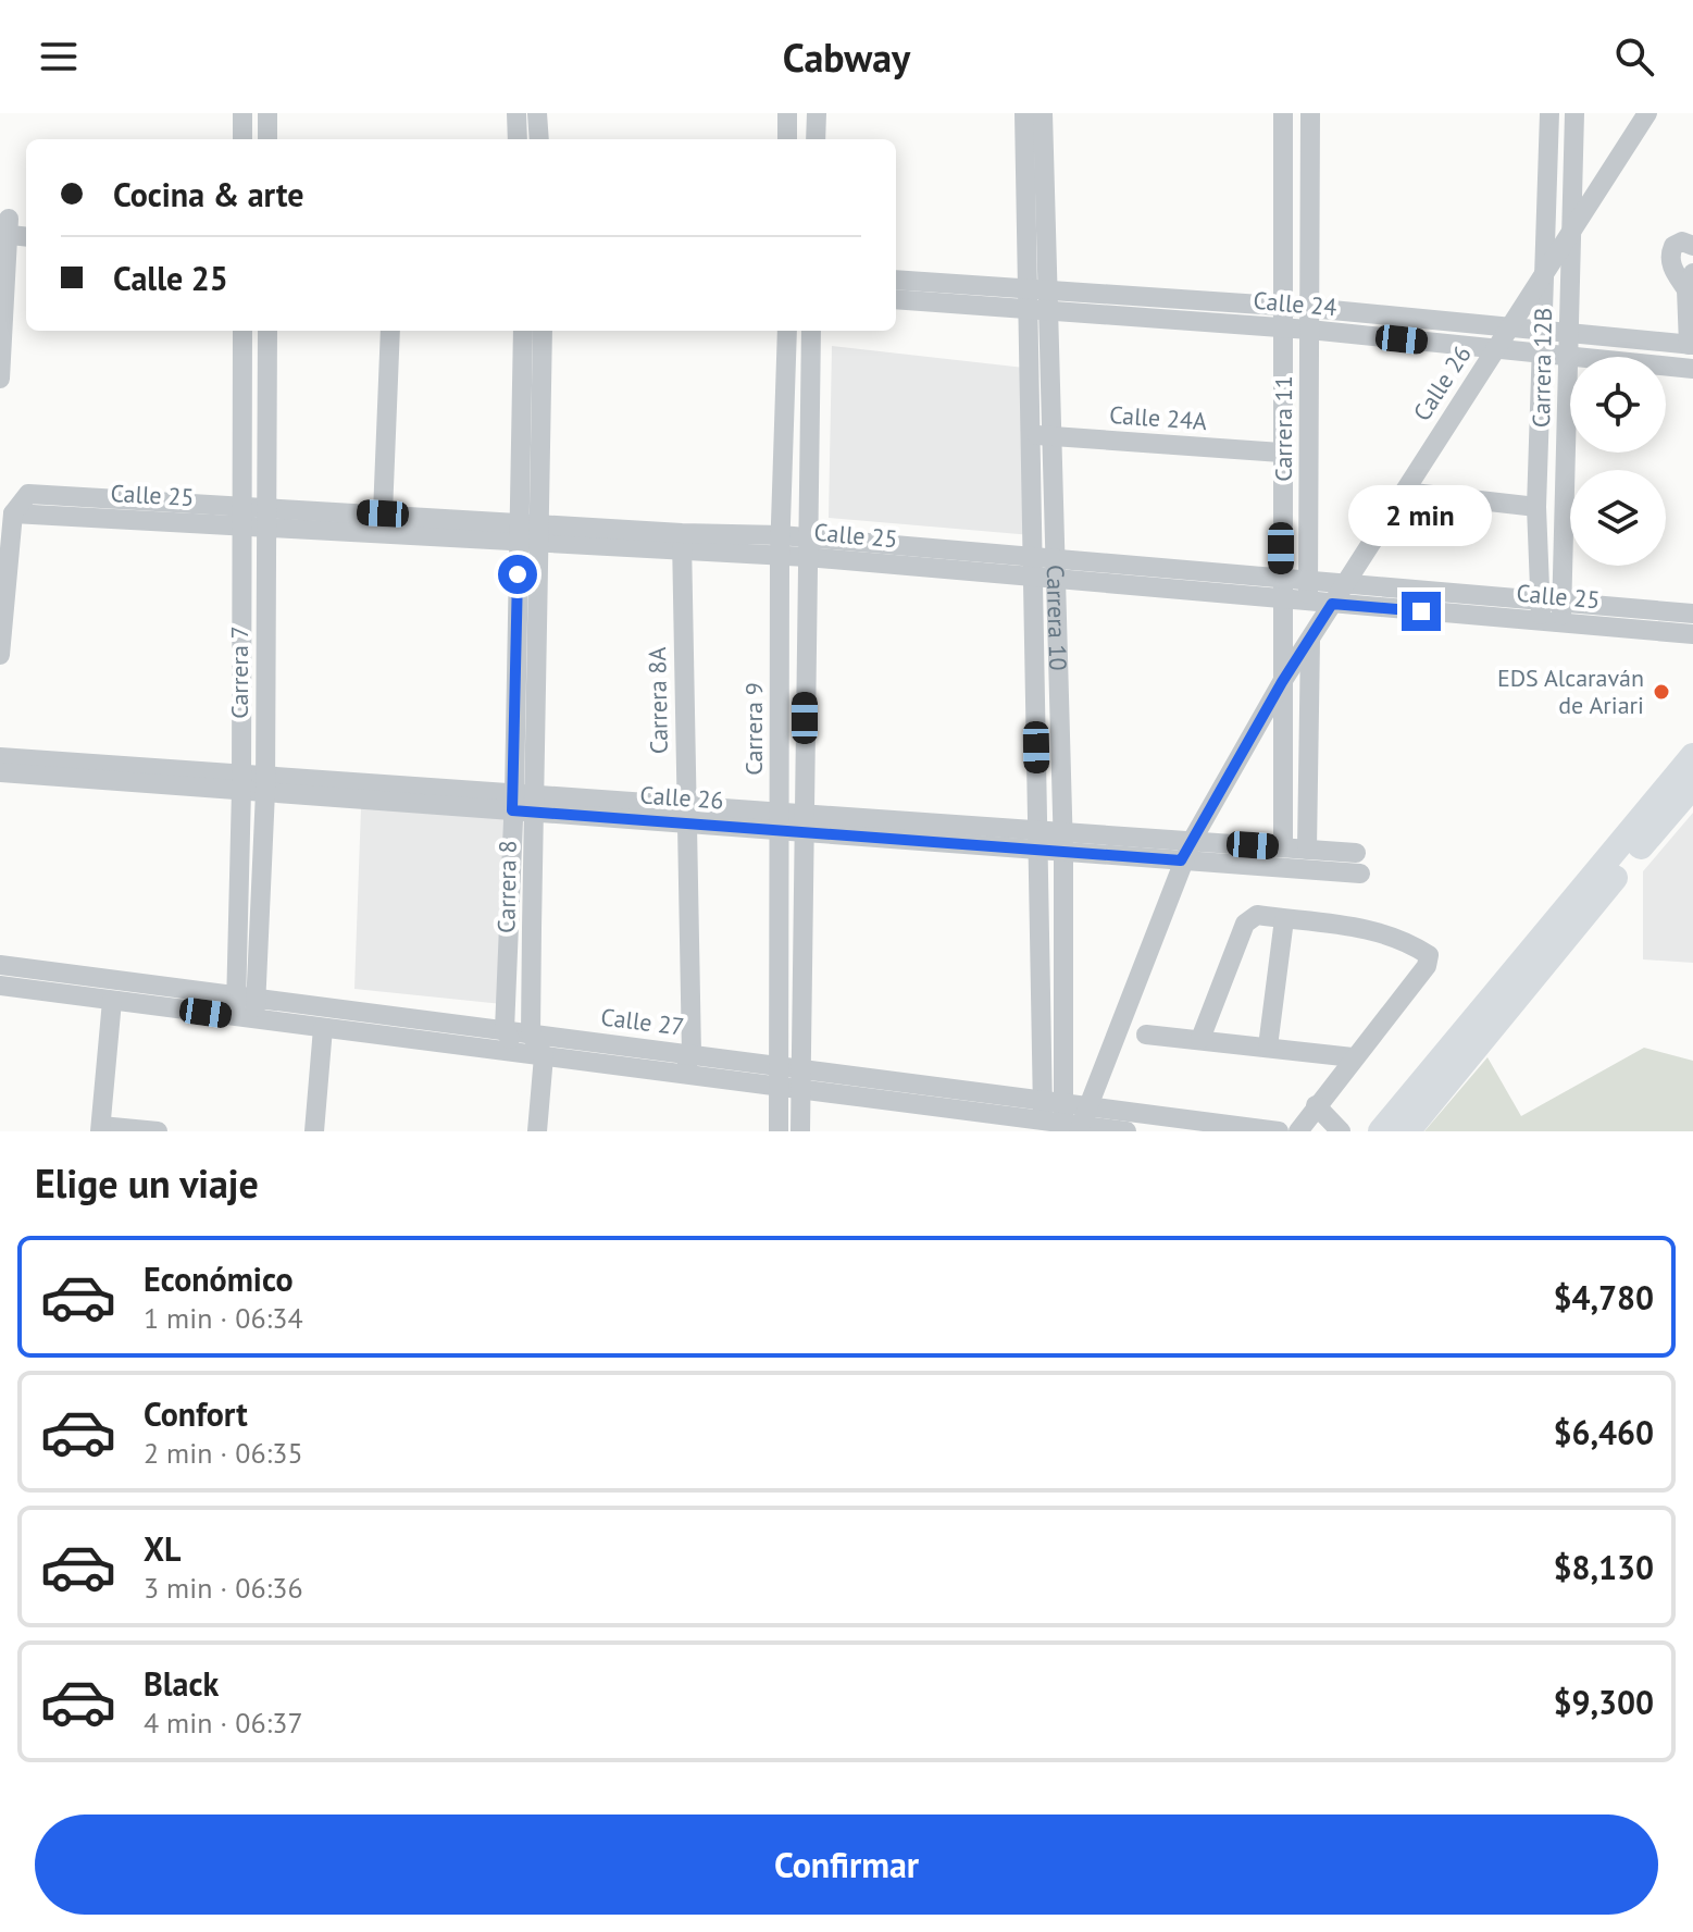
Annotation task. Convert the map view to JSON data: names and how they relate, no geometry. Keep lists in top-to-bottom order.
{
  "streets": {
    "street": [
      "Calle 24",
      "Carrera 12B",
      "Calle 26",
      "Calle 24A",
      "Carrera 11",
      "Calle 25",
      "Carrera 10",
      "Carrera 7",
      "Carrera 8A",
      "Carrera 9",
      "Carrera 8",
      "Calle 27"
    ]
  },
  "crossings": [
    ["Calle 24", "Carrera 12B"],
    ["Calle 24", "Calle 26"],
    ["Calle 24", "Carrera 11"],
    ["Calle 24", "Carrera 10"],
    ["Carrera 12B", "Calle 26"],
    ["Carrera 12B", "Calle 25"],
    ["Calle 26", "Carrera 11"],
    ["Calle 26", "Calle 25"],
    ["Calle 26", "Carrera 10"],
    ["Calle 26", "Carrera 7"],
    ["Calle 26", "Carrera 8A"],
    ["Calle 26", "Carrera 9"],
    ["Calle 26", "Carrera 8"],
    ["Calle 24A", "Carrera 11"],
    ["Calle 24A", "Carrera 10"],
    ["Carrera 11", "Calle 25"],
    ["Calle 25", "Carrera 10"],
    ["Calle 25", "Carrera 7"],
    ["Calle 25", "Carrera 8A"],
    ["Calle 25", "Carrera 9"],
    ["Calle 25", "Carrera 8"],
    ["Carrera 10", "Calle 27"],
    ["Carrera 7", "Calle 27"],
    ["Carrera 8A", "Calle 27"],
    ["Carrera 9", "Calle 27"],
    ["Carrera 8", "Calle 27"]
  ],
  "places": ["EDS Alcaraván de Ariari"],
  "page": {
    "header": "Cabway",
    "banner": ["Cocina & arte", "Calle 25"],
    "bubble": "2 min",
    "heading": "Elige un viaje",
    "list": [
      {
        "name": "Económico",
        "note": "1 min · 06:34",
        "value": "$4,780"
      },
      {
        "name": "Confort",
        "note": "2 min · 06:35",
        "value": "$6,460"
      },
      {
        "name": "XL",
        "note": "3 min · 06:36",
        "value": "$8,130"
      },
      {
        "name": "Black",
        "note": "4 min · 06:37",
        "value": "$9,300"
      }
    ],
    "buttons": "Confirmar"
  }
}
